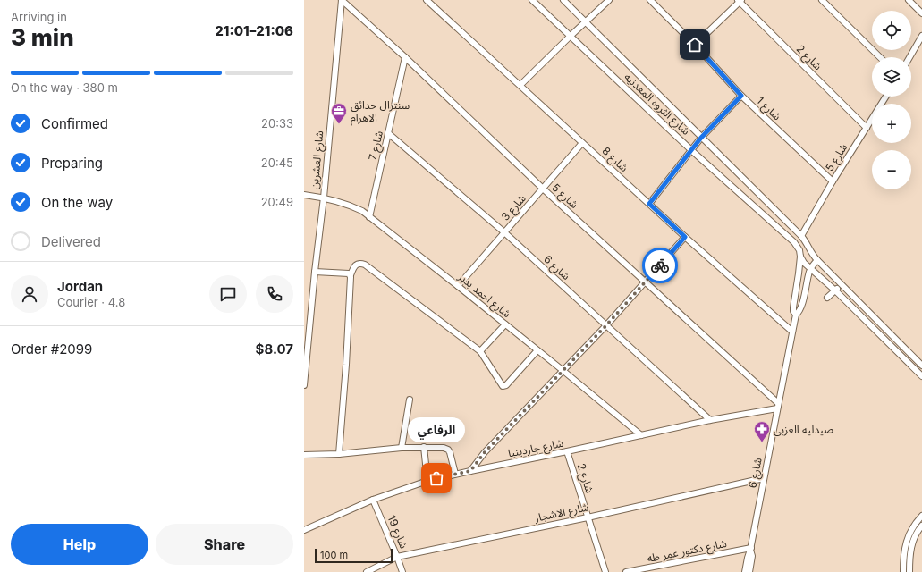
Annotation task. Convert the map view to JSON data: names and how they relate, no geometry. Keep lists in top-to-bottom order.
{
  "streets": {
    "street": [
      "شارع 2",
      "شارع الثروه المعدنيه",
      "شارع 1",
      "شارع 7",
      "شارع 5",
      "شارع 8",
      "شارع العشرين",
      "شارع 3",
      "شارع 6",
      "شارع احمد بدير",
      "شارع جاردينيا",
      "شارع الاشجار",
      "شارع 19",
      "شارع دكتور عمر طه"
    ]
  },
  "crossings": [
    ["شارع 2", "شارع 5"],
    ["شارع 2", "شارع جاردينيا"],
    ["شارع 2", "شارع الاشجار"],
    ["شارع الثروه المعدنيه", "شارع 5"],
    ["شارع الثروه المعدنيه", "شارع 6"],
    ["شارع 1", "شارع 5"],
    ["شارع 7", "شارع 5"],
    ["شارع 7", "شارع 6"],
    ["شارع 7", "شارع احمد بدير"],
    ["شارع 5", "شارع العشرين"],
    ["شارع 5", "شارع 3"],
    ["شارع 5", "شارع 6"],
    ["شارع 5", "شارع جاردينيا"],
    ["شارع 8", "شارع 3"],
    ["شارع 8", "شارع 6"],
    ["شارع العشرين", "شارع احمد بدير"],
    ["شارع 3", "شارع 6"],
    ["شارع 3", "شارع احمد بدير"],
    ["شارع 6", "شارع جاردينيا"],
    ["شارع 6", "شارع الاشجار"],
    ["شارع 6", "شارع دكتور عمر طه"],
    ["شارع احمد بدير", "شارع جاردينيا"],
    ["شارع جاردينيا", "شارع 19"],
    ["شارع الاشجار", "شارع 19"]
  ],
  "places": {
    "office": ["سنترال حدائق الاهرام"],
    "pharmacy": ["صيدليه العزبى"],
    "other": ["الرفاعي"]
  },
  "scale_bar": "100 m",
  "page": {
    "heading": ["3 min", "Arriving in", "21:01–21:06"],
    "panel": [
      "Jordan",
      "Courier · 4.8",
      "Order #2099",
      "$8.07"
    ],
    "map_buttons": ["+", "−"],
    "bar": "On the way · 380 m",
    "list": [
      ["Confirmed", "20:33"],
      ["Preparing", "20:45"],
      ["On the way", "20:49"],
      "Delivered"
    ],
    "bubble": "الرفاعي",
    "buttons": ["Help", "Share"],
    "scale": "100 m"
  }
}
